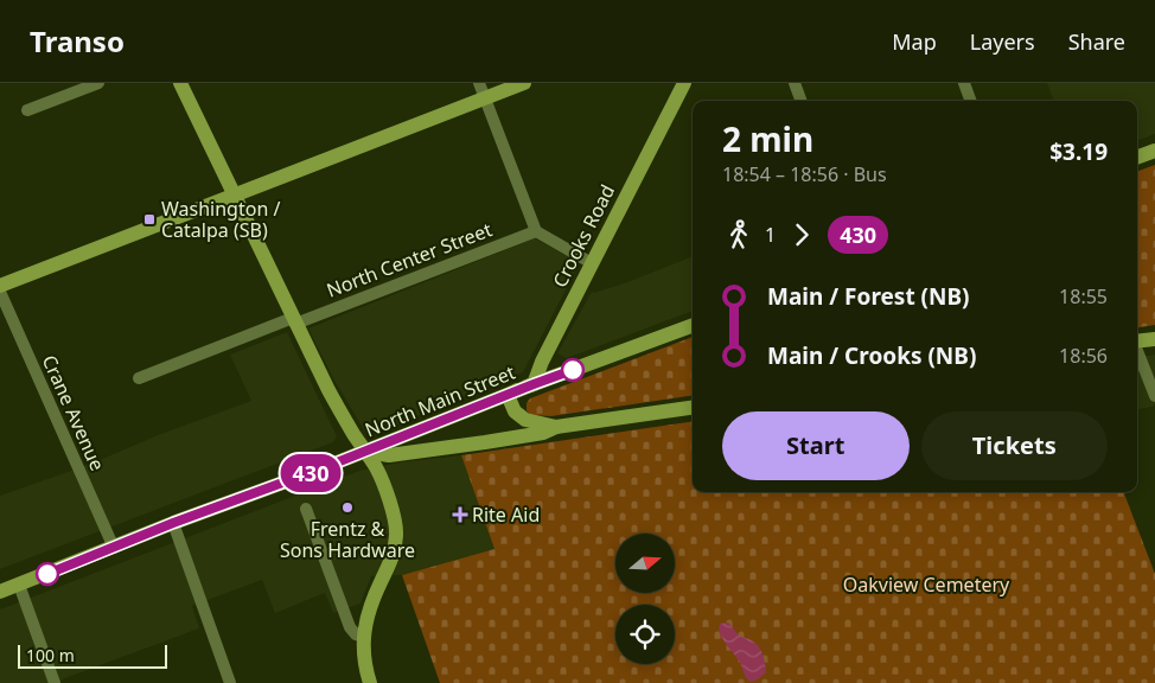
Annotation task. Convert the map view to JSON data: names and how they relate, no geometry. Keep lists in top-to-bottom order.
{
  "streets": {
    "main road": ["Crooks Road", "North Main Street"],
    "street": ["North Center Street", "Crane Avenue"]
  },
  "crossings": [
    ["Crooks Road", "North Main Street"],
    ["North Main Street", "Crane Avenue"]
  ],
  "parks": ["Oakview Cemetery"],
  "places": {
    "transit": ["Washington / Catalpa (SB)"],
    "other": ["Frentz & Sons Hardware"],
    "health": ["Rite Aid"]
  },
  "lines": ["bus line 430"],
  "scale_bar": "100 m",
  "north": "right",
  "page": {
    "header": "Transo",
    "nav": ["Map", "Layers", "Share"],
    "on_map": "430",
    "heading": ["2 min", "18:54 – 18:56 · Bus", "$3.19"],
    "legs": ["1", "430"],
    "list": [
      {
        "name": "Main / Forest (NB)",
        "value": "18:55"
      },
      {
        "name": "Main / Crooks (NB)",
        "value": "18:56"
      }
    ],
    "buttons": ["Start", "Tickets"],
    "scale": "100 m"
  }
}
